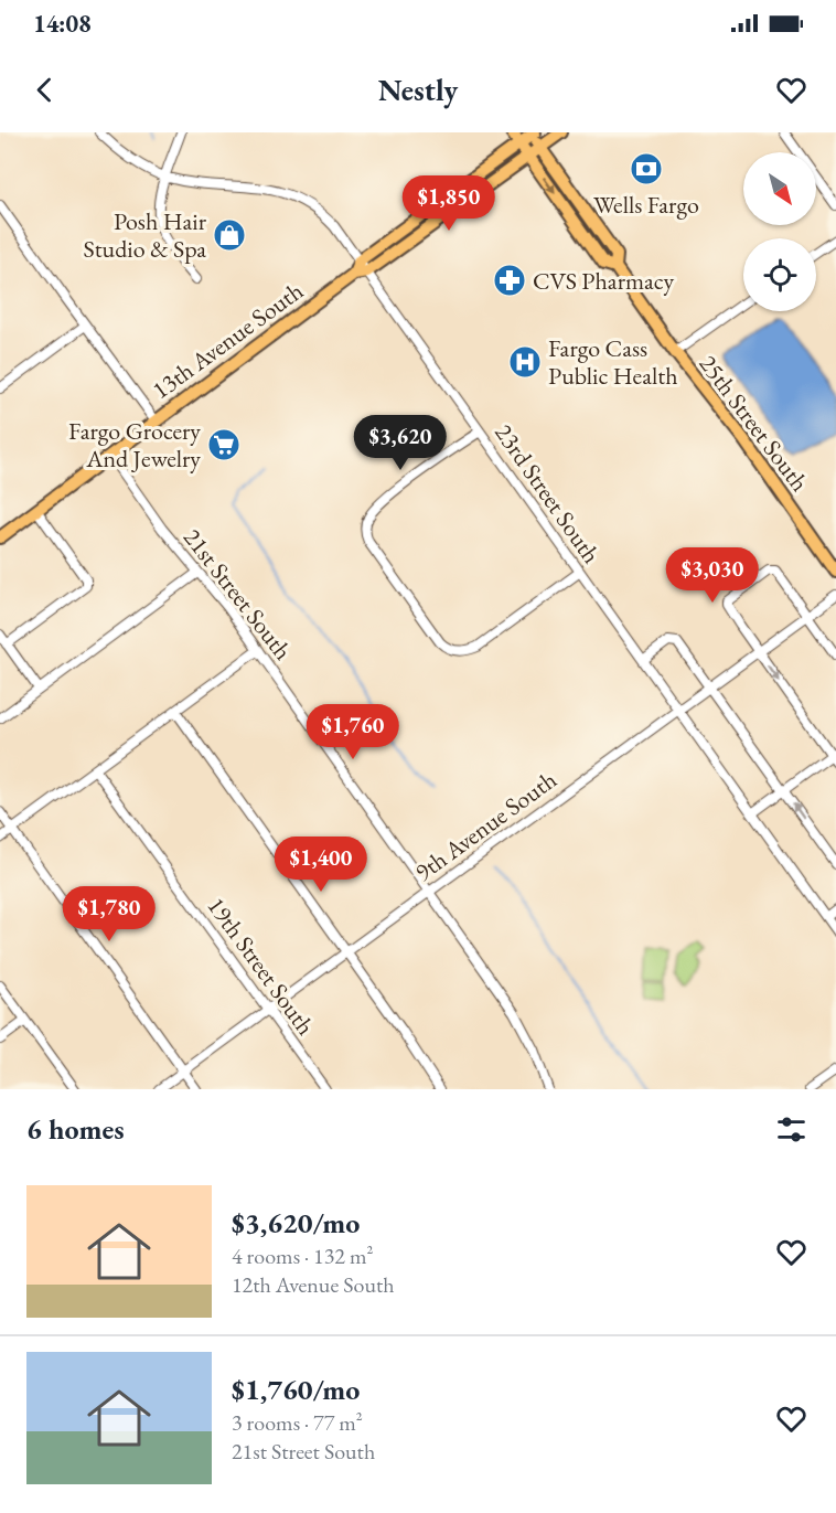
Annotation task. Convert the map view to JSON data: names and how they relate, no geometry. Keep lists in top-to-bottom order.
{
  "streets": {
    "main road": ["13th Avenue South", "25th Street South"],
    "street": [
      "23rd Street South",
      "21st Street South",
      "9th Avenue South",
      "19th Street South"
    ]
  },
  "crossings": [
    ["13th Avenue South", "25th Street South"],
    ["13th Avenue South", "23rd Street South"],
    ["13th Avenue South", "21st Street South"],
    ["23rd Street South", "9th Avenue South"],
    ["21st Street South", "9th Avenue South"],
    ["9th Avenue South", "19th Street South"]
  ],
  "places": {
    "bank": ["Wells Fargo"],
    "shop": ["Posh Hair Studio & Spa"],
    "pharmacy": ["CVS Pharmacy"],
    "hospital": ["Fargo Cass Public Health"],
    "supermarket": ["Fargo Grocery And Jewelry"]
  },
  "north": "bottom right",
  "page": {
    "status": "14:08",
    "header": "Nestly",
    "price": [
      "$1,850",
      "$3,620",
      "$3,030",
      "$1,760",
      "$1,400",
      "$1,780"
    ],
    "heading": "6 homes",
    "list": [
      {
        "name": "$3,620/mo",
        "note": "4 rooms · 132 m² · 12th Avenue South"
      },
      {
        "name": "$1,760/mo",
        "note": "3 rooms · 77 m² · 21st Street South"
      }
    ]
  }
}
